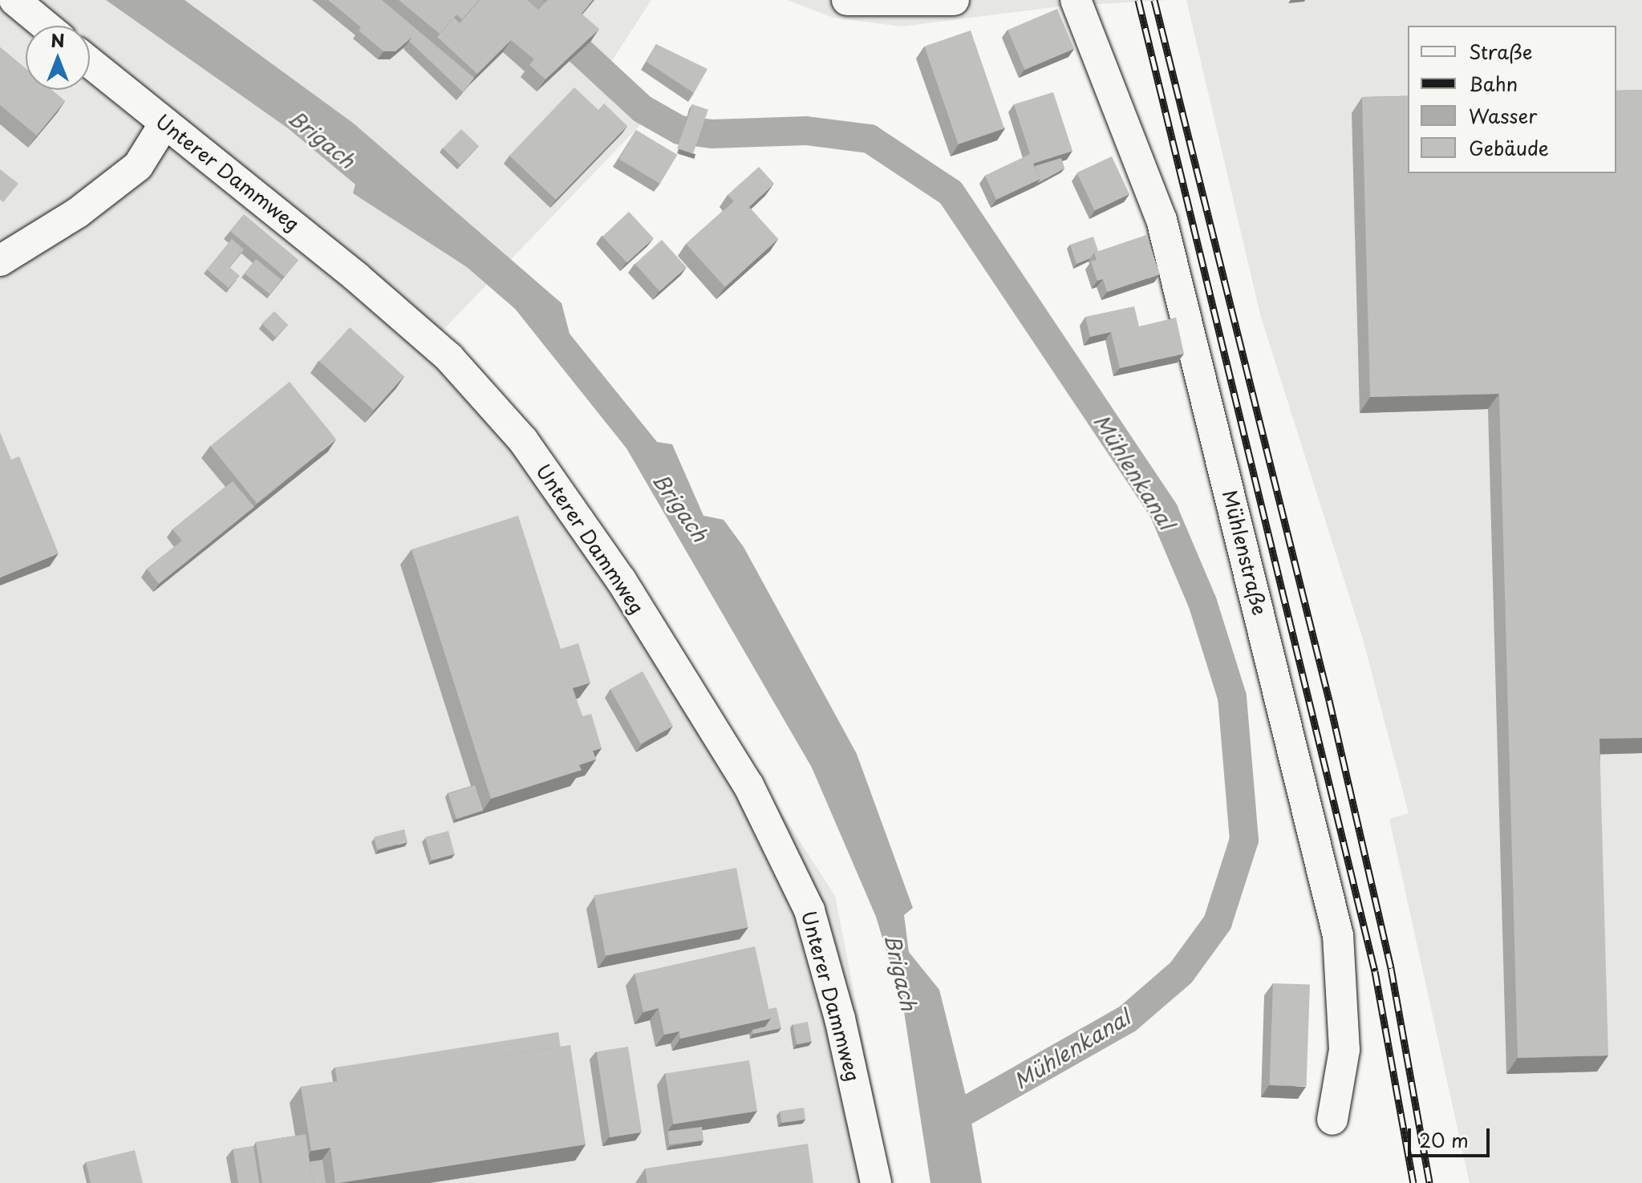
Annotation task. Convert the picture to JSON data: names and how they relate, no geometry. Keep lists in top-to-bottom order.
{
  "streets": {
    "street": ["Unterer Dammweg", "Mühlenstraße"]
  },
  "water": ["Brigach", "Mühlenkanal"],
  "legend": [
    "Straße",
    "Bahn",
    "Wasser",
    "Gebäude"
  ],
  "scale_bar": "20 m",
  "north": "top"
}
